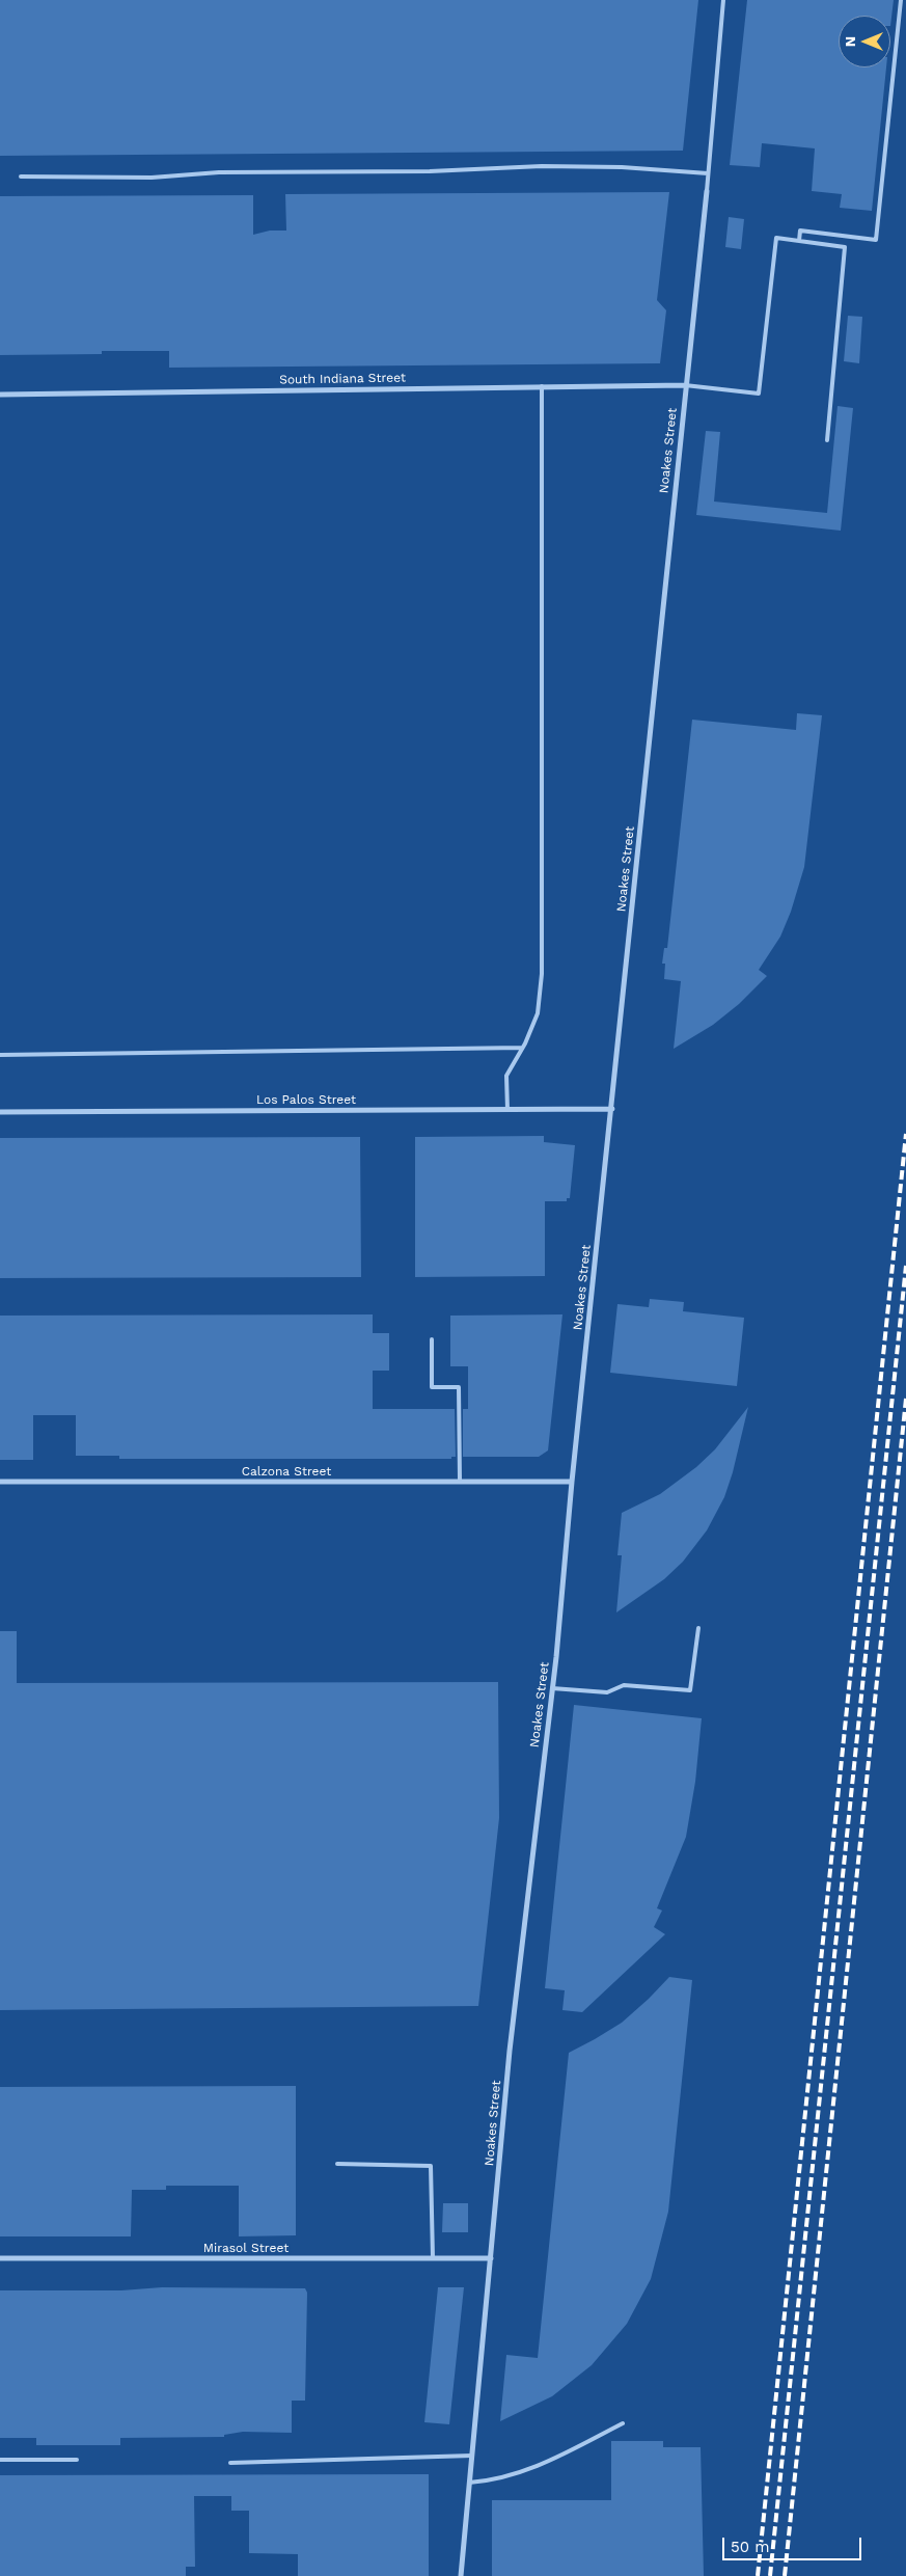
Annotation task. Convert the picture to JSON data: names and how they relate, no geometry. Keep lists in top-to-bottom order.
{
  "streets": {
    "street": [
      "South Indiana Street",
      "Noakes Street",
      "Los Palos Street",
      "Calzona Street",
      "Mirasol Street"
    ]
  },
  "crossings": [
    ["South Indiana Street", "Noakes Street"],
    ["Noakes Street", "Los Palos Street"],
    ["Noakes Street", "Calzona Street"],
    ["Noakes Street", "Mirasol Street"]
  ],
  "scale_bar": "50 m",
  "north": "left"
}
